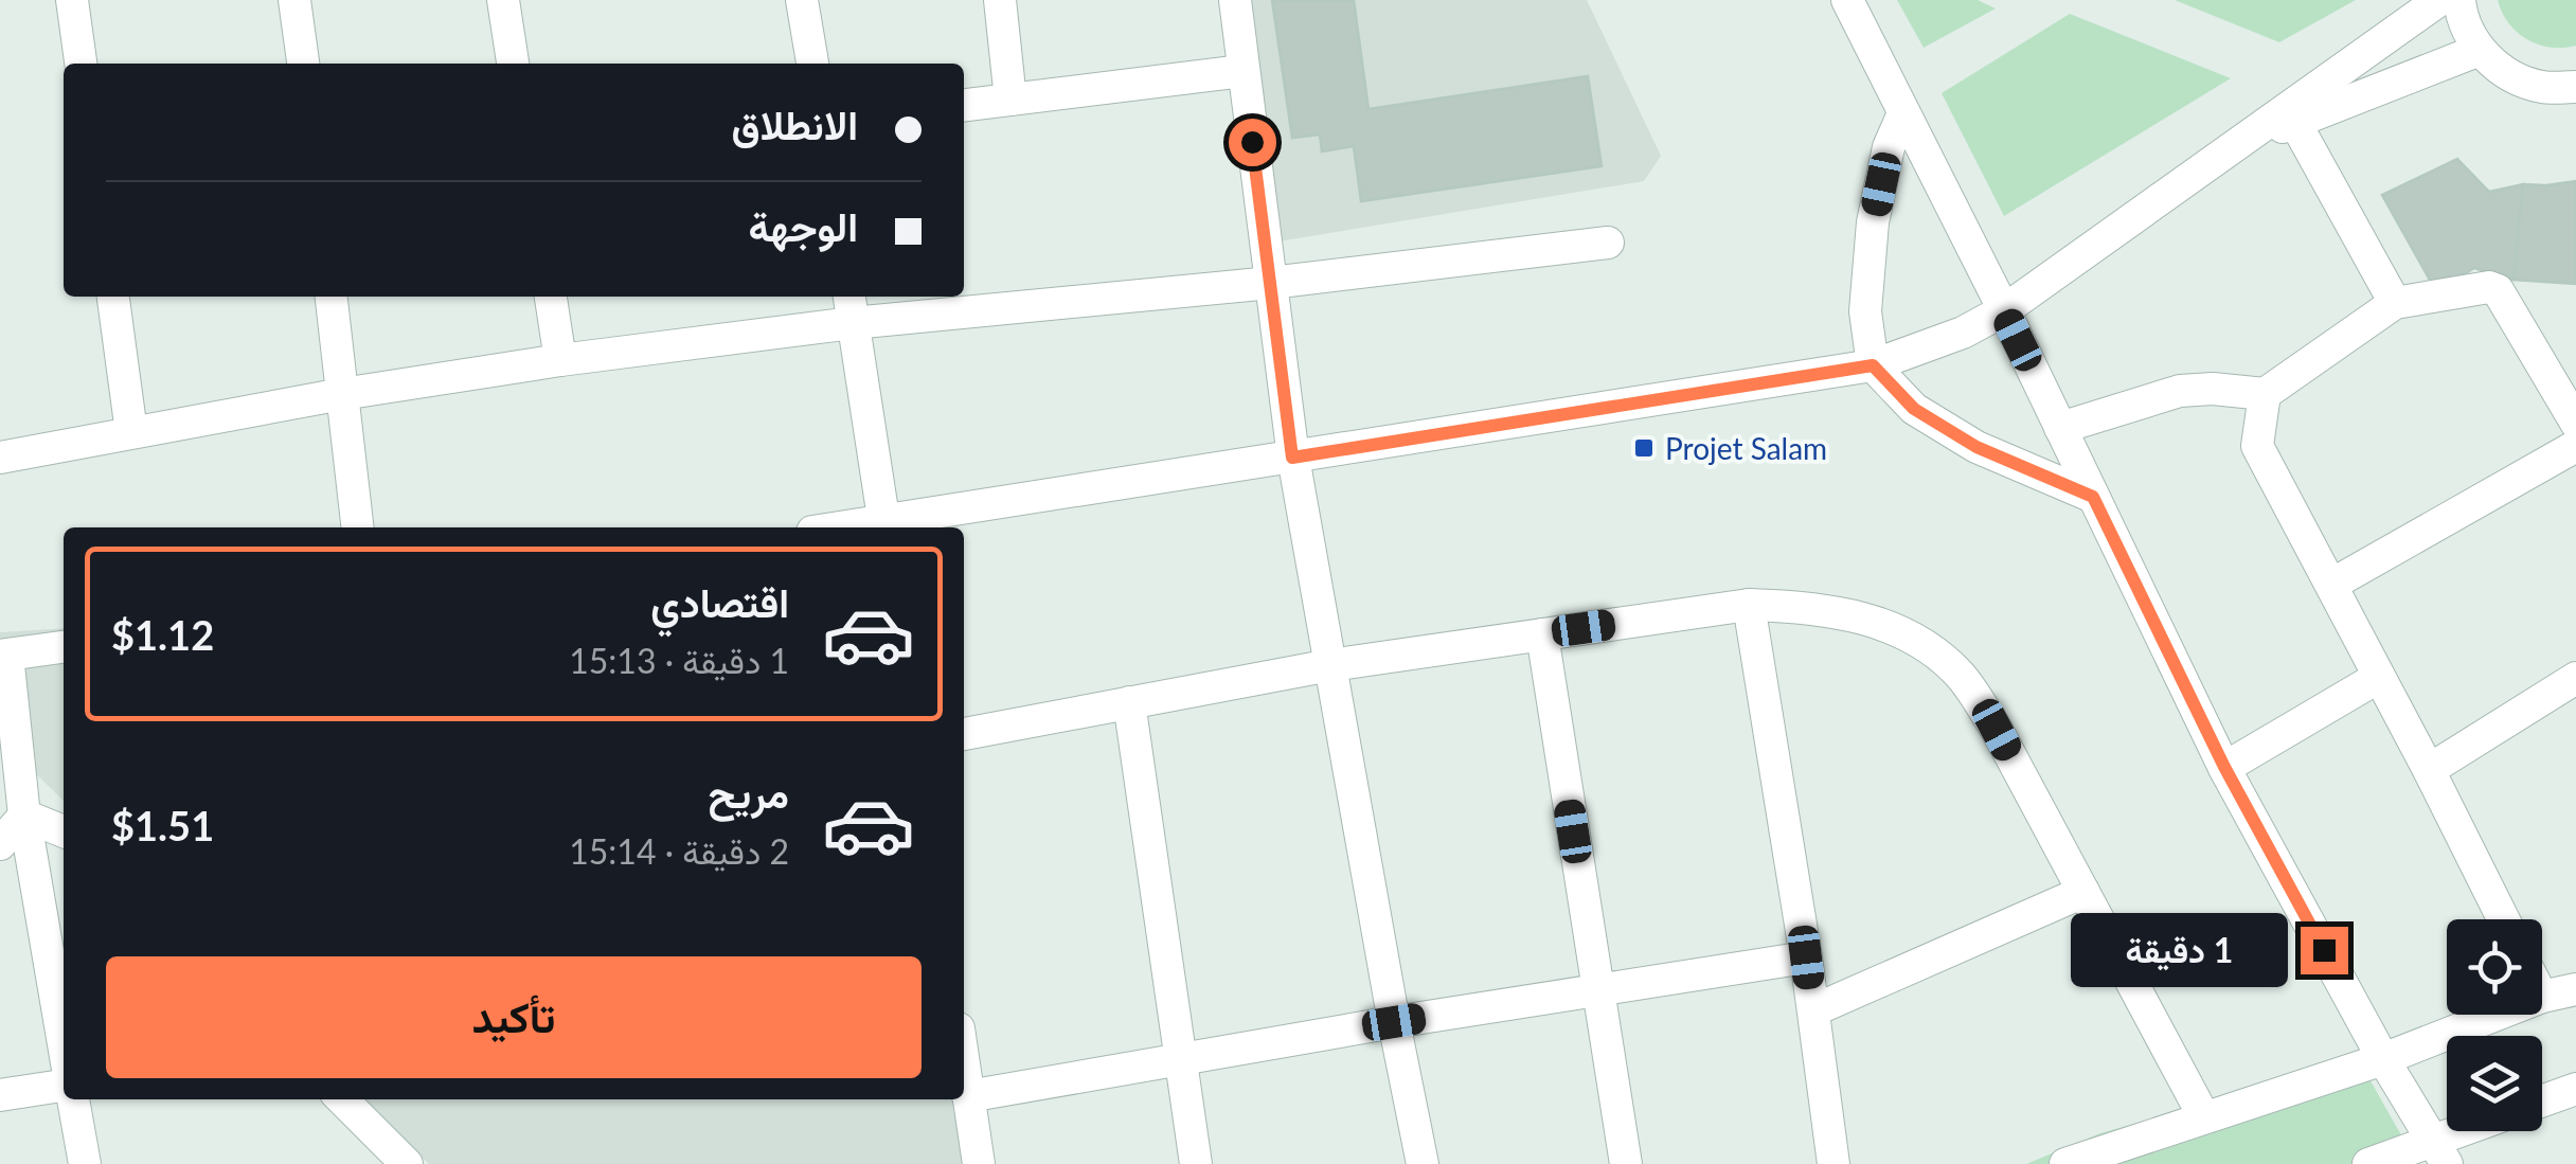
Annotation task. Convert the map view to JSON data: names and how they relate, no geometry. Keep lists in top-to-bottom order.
{
  "places": {
    "transit": ["Projet Salam"]
  },
  "page": {
    "banner": ["الانطلاق", "الوجهة"],
    "list": [
      {
        "name": "اقتصادي",
        "note": "1 دقيقة · 15:13",
        "value": "$1.12"
      },
      {
        "name": "مريح",
        "note": "2 دقيقة · 15:14",
        "value": "$1.51"
      }
    ],
    "bubble": "1 دقيقة",
    "buttons": "تأكيد"
  }
}
